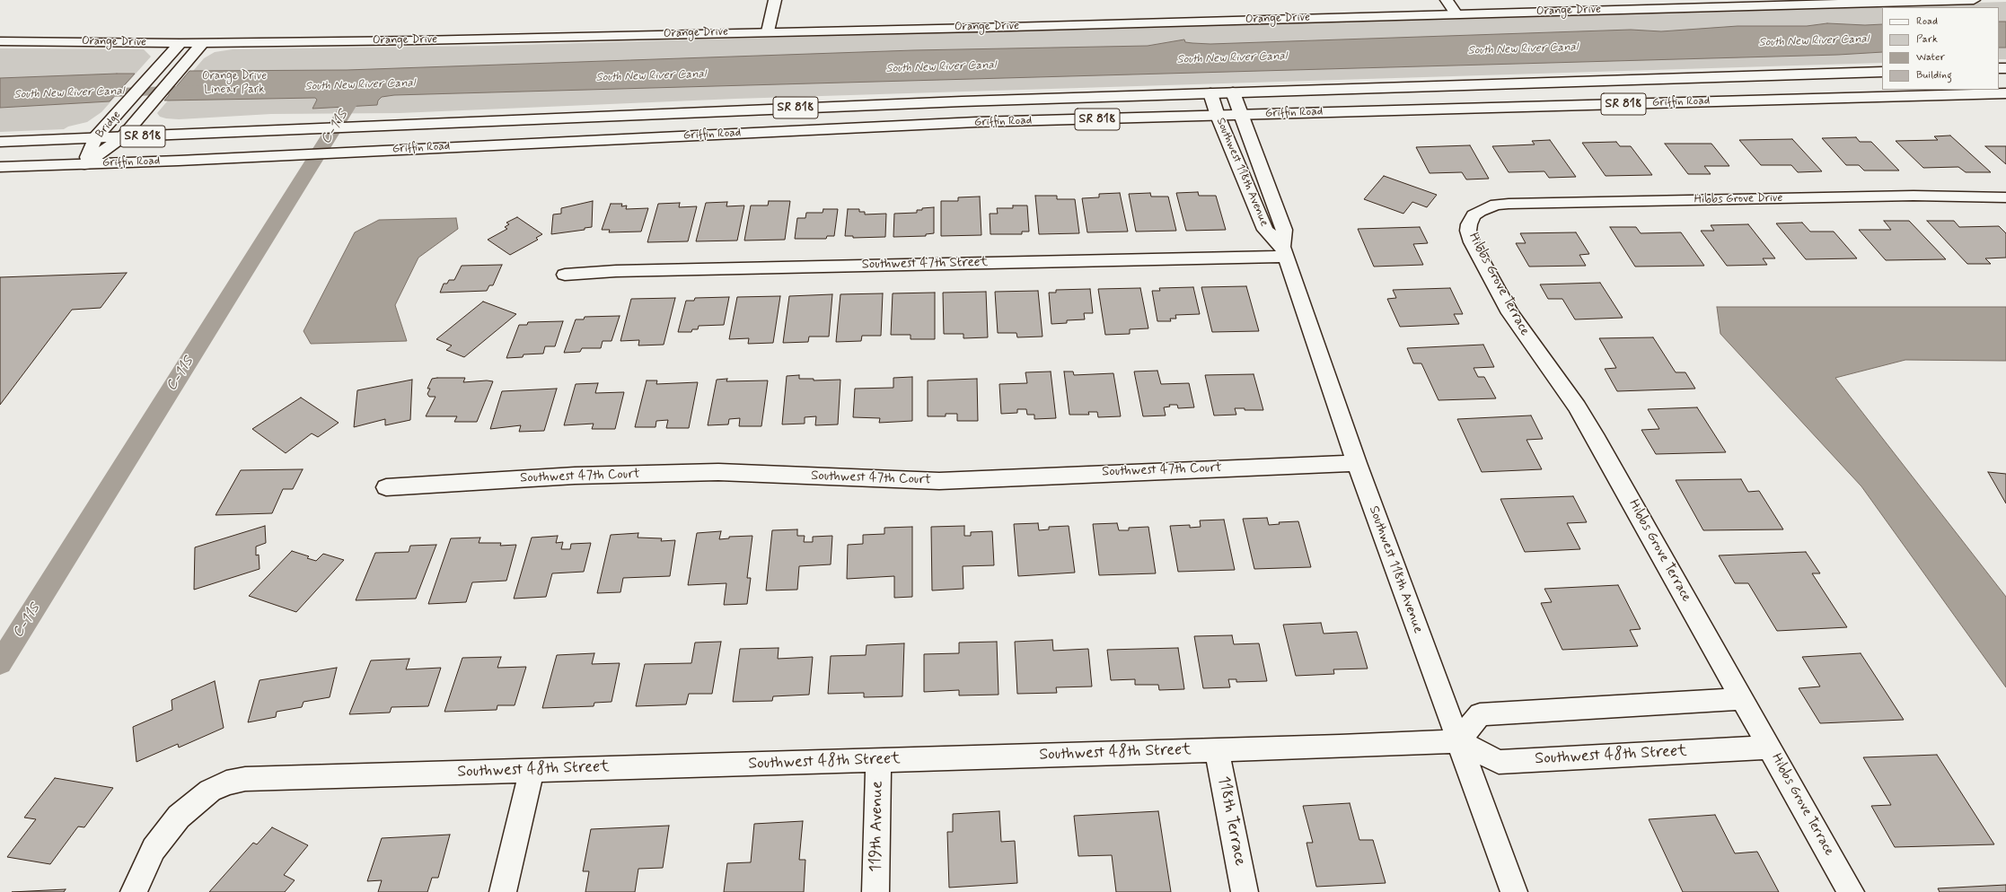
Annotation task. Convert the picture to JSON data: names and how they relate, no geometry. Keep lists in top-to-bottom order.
{
  "streets": {
    "street": [
      "Orange Drive",
      "Griffin Road",
      "SR 818",
      "Bridge",
      "Southwest 118th Avenue",
      "Hibbs Grove Drive",
      "Southwest 47th Street",
      "Hibbs Grove Terrace",
      "Southwest 47th Court",
      "Southwest 48th Street",
      "118th Terrace",
      "119th Avenue"
    ]
  },
  "crossings": [
    ["Orange Drive", "Bridge"],
    ["Griffin Road", "Bridge"],
    ["Griffin Road", "Southwest 118th Avenue"],
    ["Southwest 118th Avenue", "Southwest 47th Street"],
    ["Southwest 118th Avenue", "Southwest 47th Court"],
    ["Southwest 118th Avenue", "Southwest 48th Street"],
    ["Hibbs Grove Drive", "Hibbs Grove Terrace"],
    ["Hibbs Grove Terrace", "Southwest 48th Street"],
    ["Southwest 48th Street", "118th Terrace"],
    ["Southwest 48th Street", "119th Avenue"]
  ],
  "water": ["South New River Canal", "C-11S"],
  "parks": ["Orange Drive Linear Park"],
  "legend": [
    "Road",
    "Park",
    "Water",
    "Building"
  ]
}
